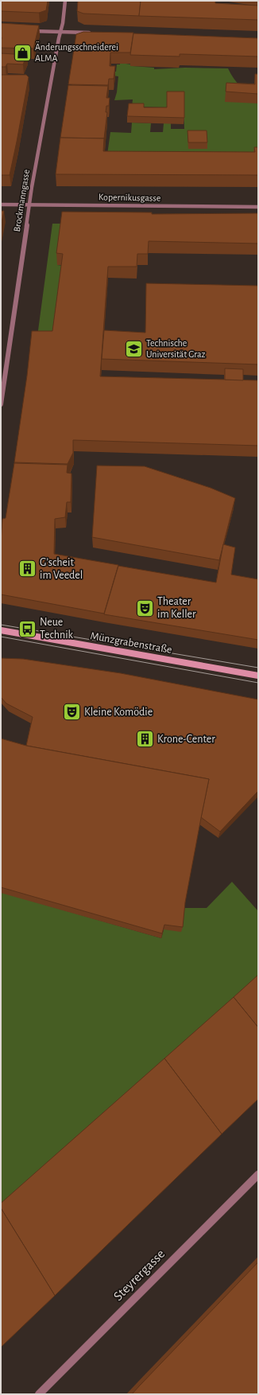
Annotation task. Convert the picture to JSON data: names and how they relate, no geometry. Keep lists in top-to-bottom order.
{
  "streets": {
    "main road": ["Münzgrabenstraße"],
    "street": ["Kopernikusgasse", "Brockmanngasse", "Steyrergasse"]
  },
  "crossings": [
    ["Kopernikusgasse", "Brockmanngasse"]
  ],
  "places": {
    "shop": ["Änderungsschneiderei ALMA"],
    "school or university": ["Technische Universität Graz"],
    "building": ["G’scheit im Veedel", "Krone-Center"],
    "theatre": ["Theater im Keller", "Kleine Komödie"],
    "bus stop": ["Neue Technik"]
  }
}
